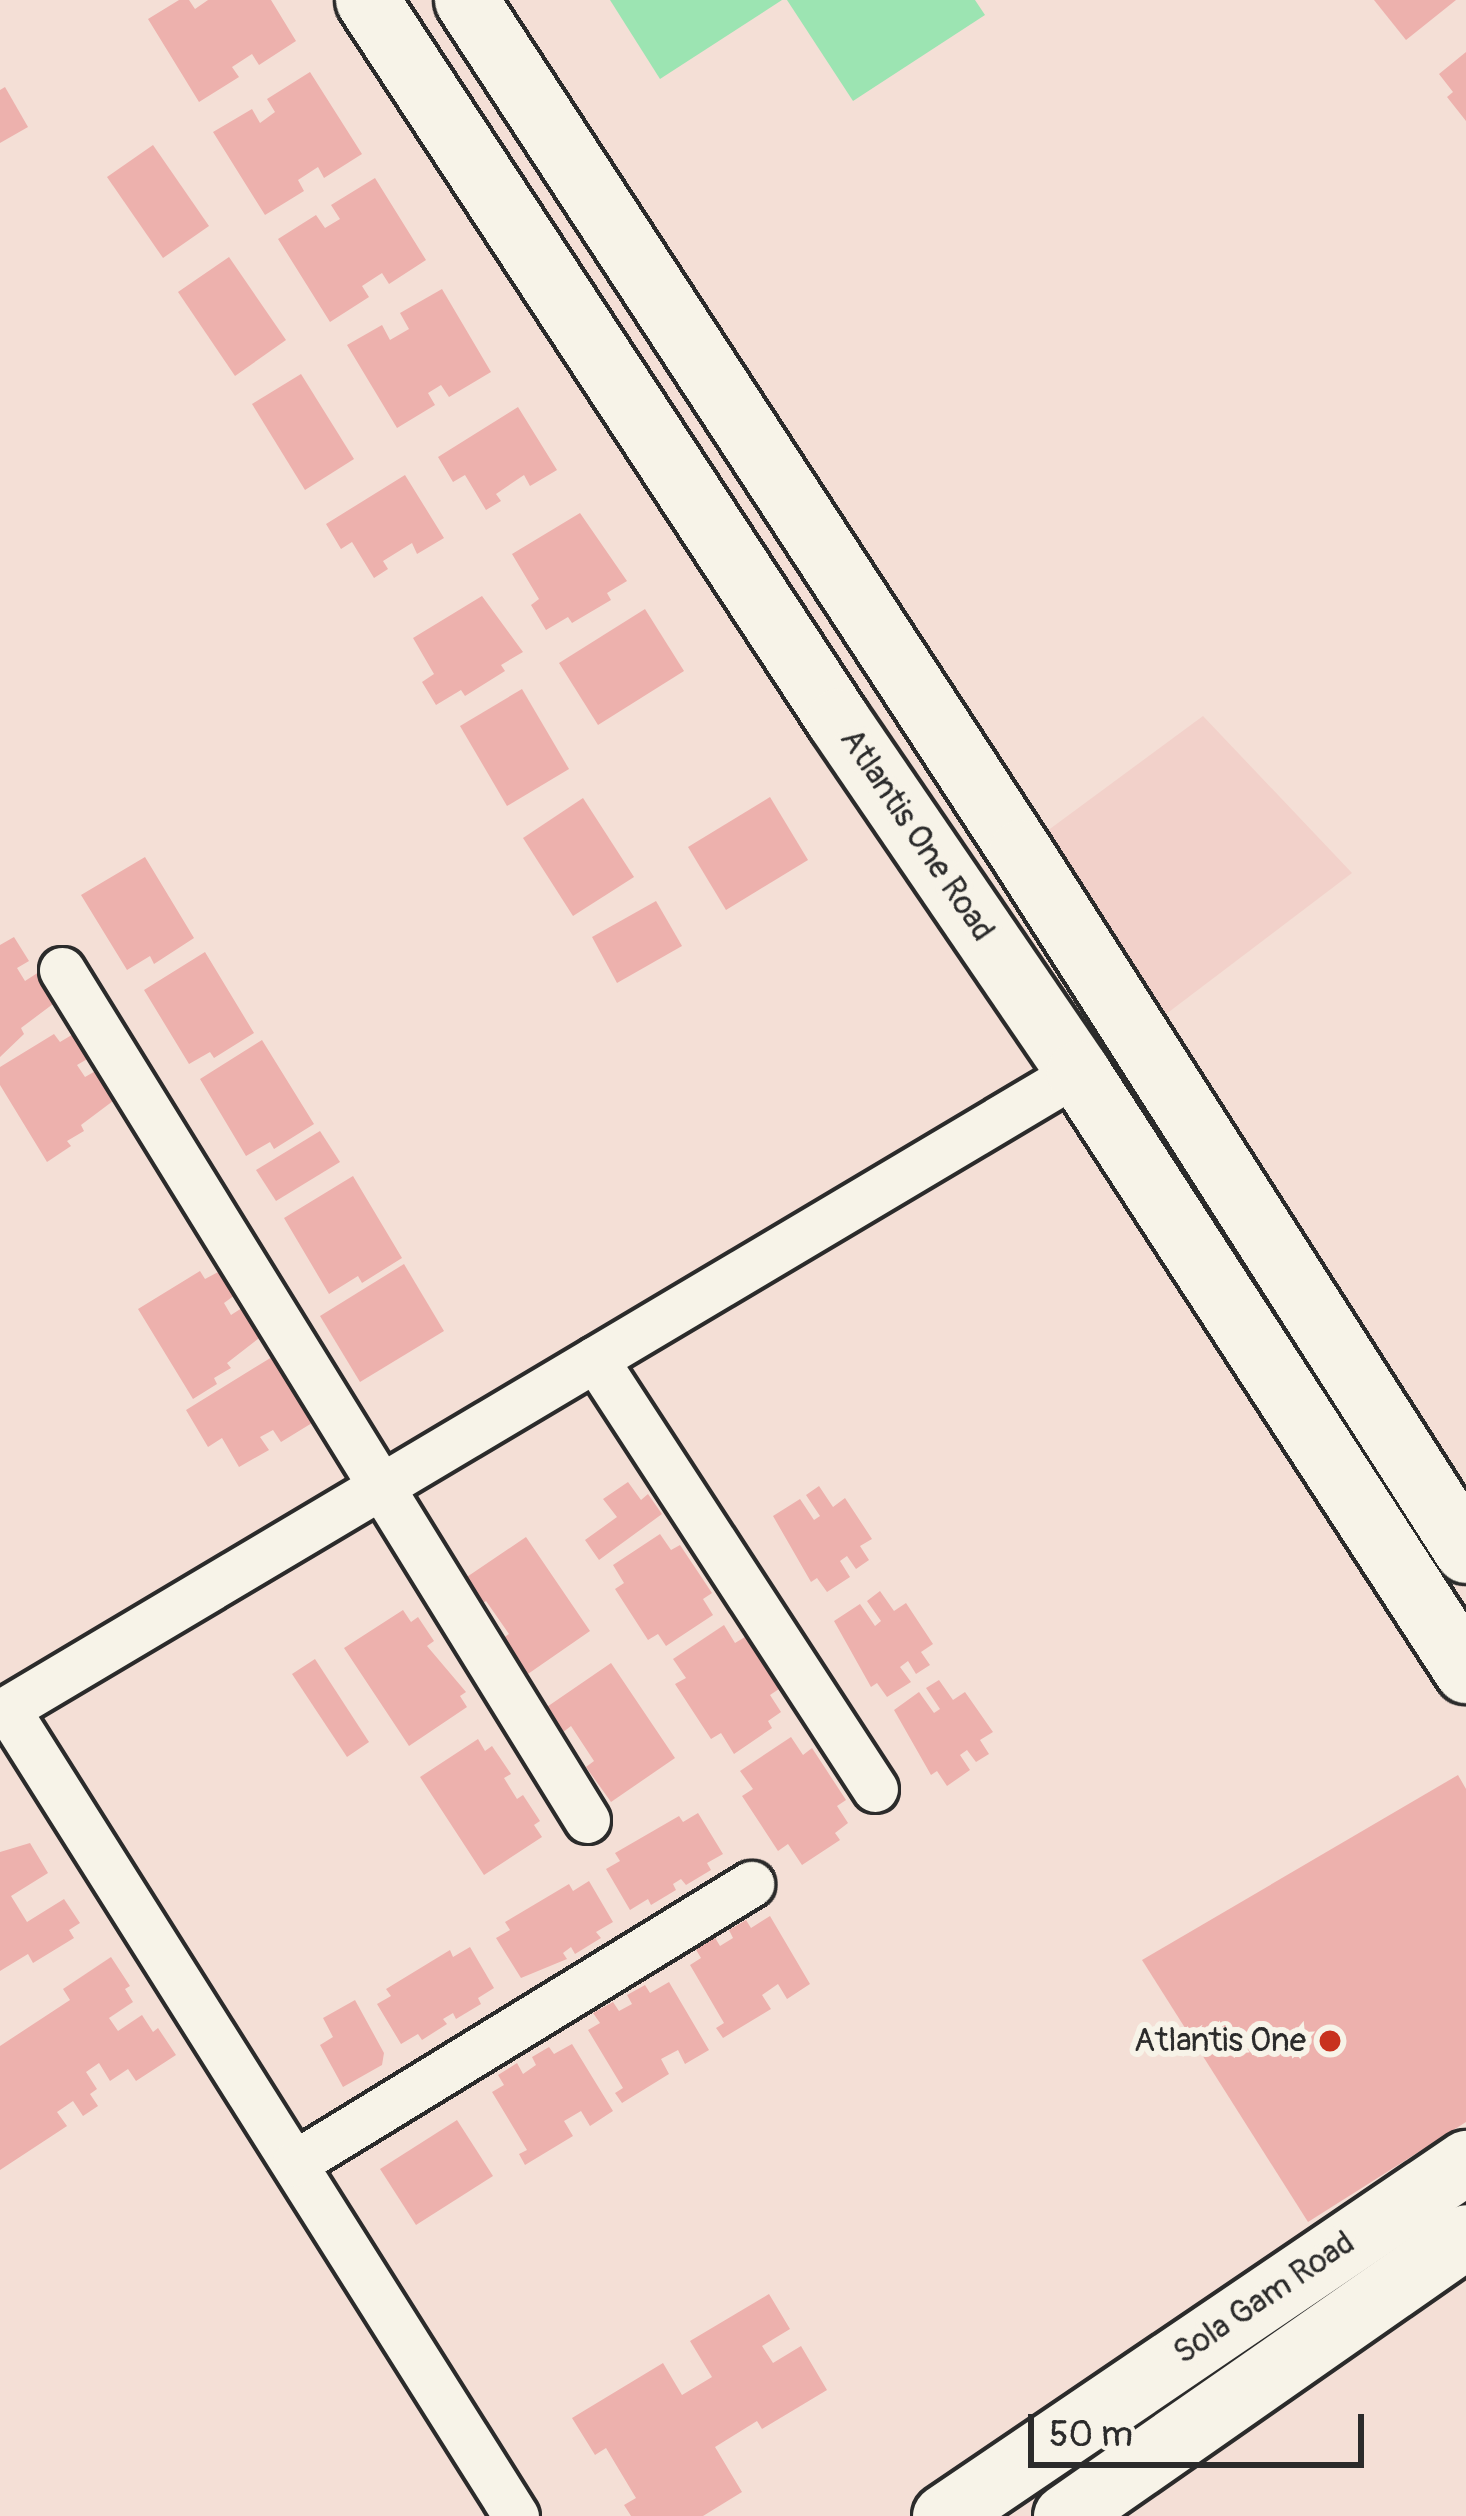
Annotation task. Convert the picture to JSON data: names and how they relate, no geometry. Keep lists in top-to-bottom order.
{
  "streets": {
    "street": ["Atlantis One Road", "Sola Gam Road"]
  },
  "places": ["Atlantis One"],
  "scale_bar": "50 m"
}
